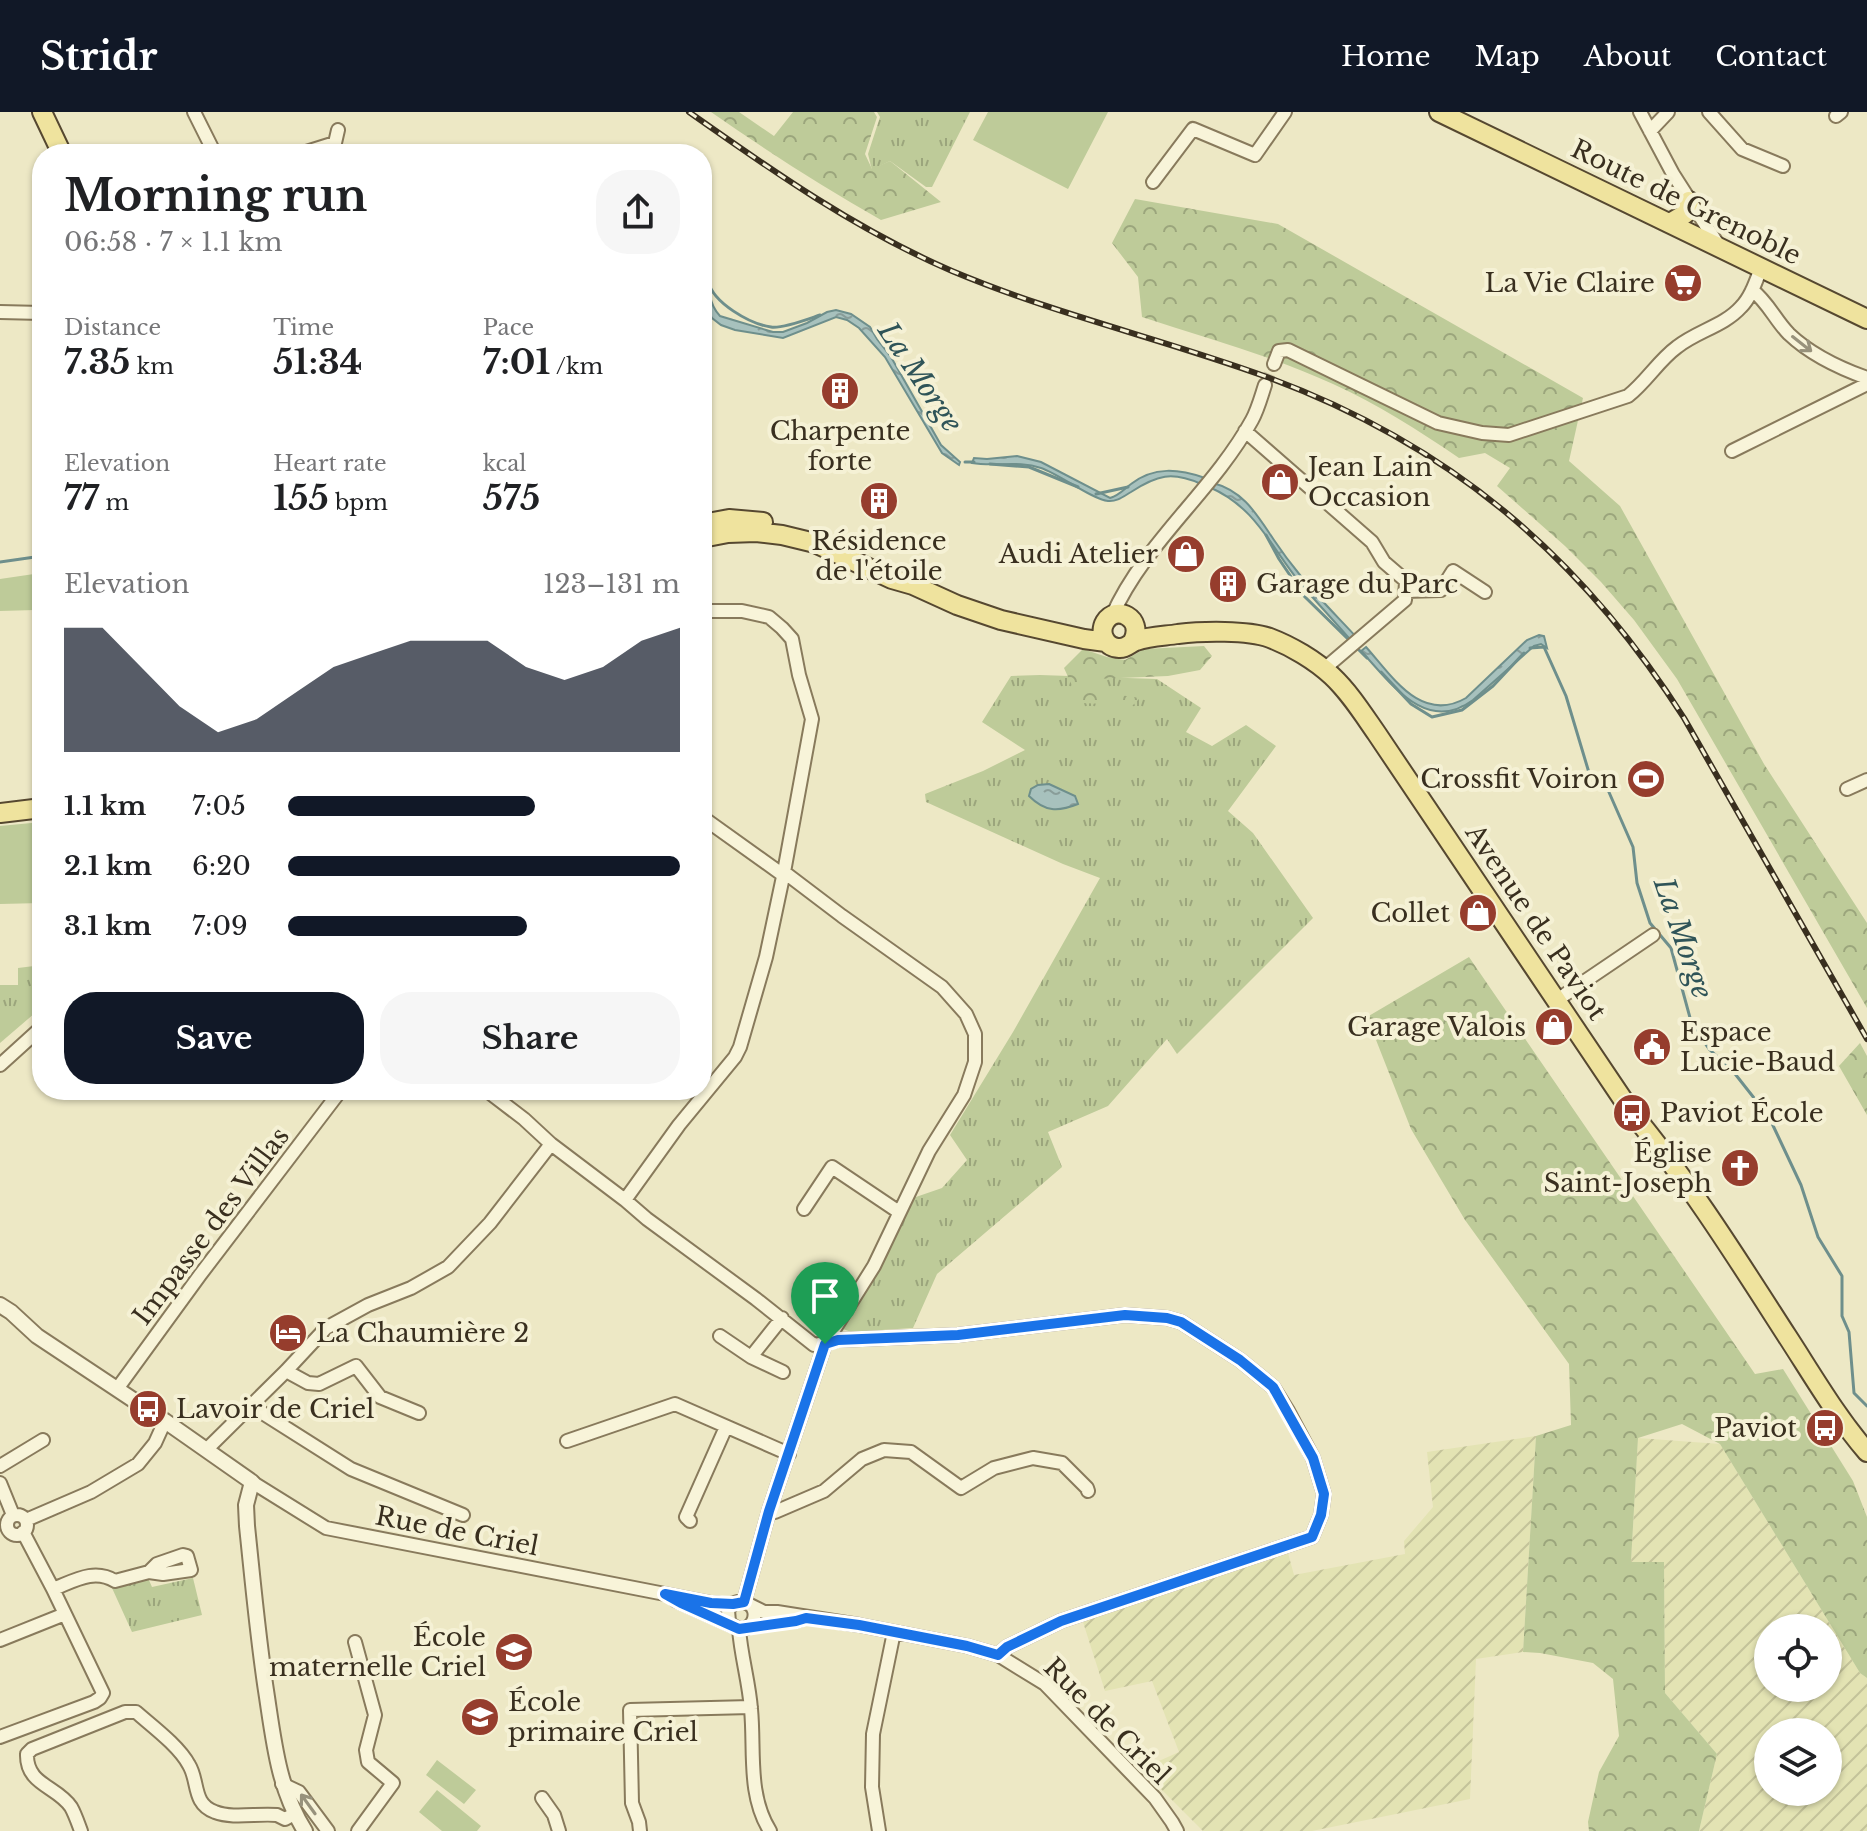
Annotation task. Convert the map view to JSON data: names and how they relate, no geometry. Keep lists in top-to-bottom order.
{
  "streets": {
    "main road": ["Route de Grenoble", "Avenue de Paviot"],
    "street": ["Impasse des Villas", "Rue de Criel"]
  },
  "water": ["La Morge"],
  "places": {
    "supermarket": ["La Vie Claire"],
    "building": ["Charpente forte", "Résidence de l'étoile", "Garage du Parc"],
    "shop": [
      "Jean Lain Occasion",
      "Audi Atelier",
      "Collet",
      "Garage Valois"
    ],
    "sports": ["Crossfit Voiron"],
    "public building": ["Espace Lucie-Baud"],
    "bus stop": ["Paviot École", "Lavoir de Criel", "Paviot"],
    "church": ["Église Saint-Joseph"],
    "hotel": ["La Chaumière 2"],
    "school or university": ["École maternelle Criel", "École primaire Criel"]
  },
  "page": {
    "header": "Stridr",
    "nav": [
      "Home",
      "Map",
      "About",
      "Contact"
    ],
    "heading": ["Morning run", "06:58 · 7 × 1.1 km"],
    "stats": [
      ["Distance", "7.35 km"],
      ["Time", "51:34"],
      ["Pace", "7:01 /km"],
      ["Elevation", "77 m"],
      ["Heart rate", "155 bpm"],
      ["kcal", "575"]
    ],
    "chart": ["Elevation", "123–131 m"],
    "list": [
      {
        "name": "1.1 km",
        "note": "7:05"
      },
      {
        "name": "2.1 km",
        "note": "6:20"
      },
      {
        "name": "3.1 km",
        "note": "7:09"
      }
    ],
    "buttons": ["Save", "Share"]
  }
}
